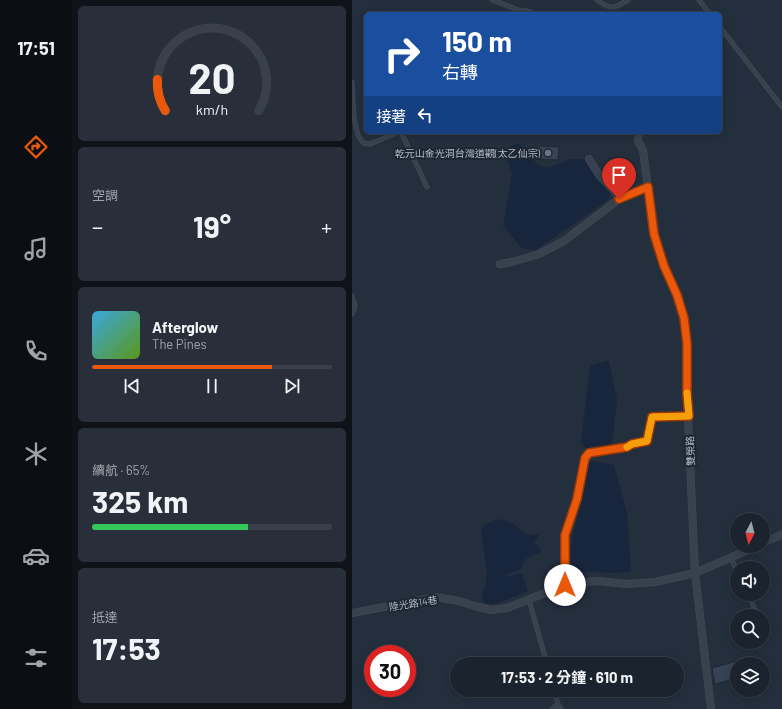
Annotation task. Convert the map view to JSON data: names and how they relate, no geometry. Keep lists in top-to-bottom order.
{
  "streets": {
    "street": ["雙榮路", "陸光路14巷"]
  },
  "crossings": [
    ["雙榮路", "陸光路14巷"]
  ],
  "places": ["乾元山金光洞台灣道觀(太乙仙宗)"],
  "north": "bottom",
  "page": {
    "tabs": "17:51",
    "turn": ["150 m", "右轉"],
    "then": "接著",
    "tile": [
      "空調",
      ["續航 · 65%", "325 km"],
      ["抵達", "17:53"]
    ],
    "heat": ["−", "19°", "+"],
    "song": ["Afterglow", "The Pines"],
    "limit": "30",
    "trip": "17:53 · 2 分鐘 · 610 m",
    "gauge": ["20", "km/h"]
  }
}
